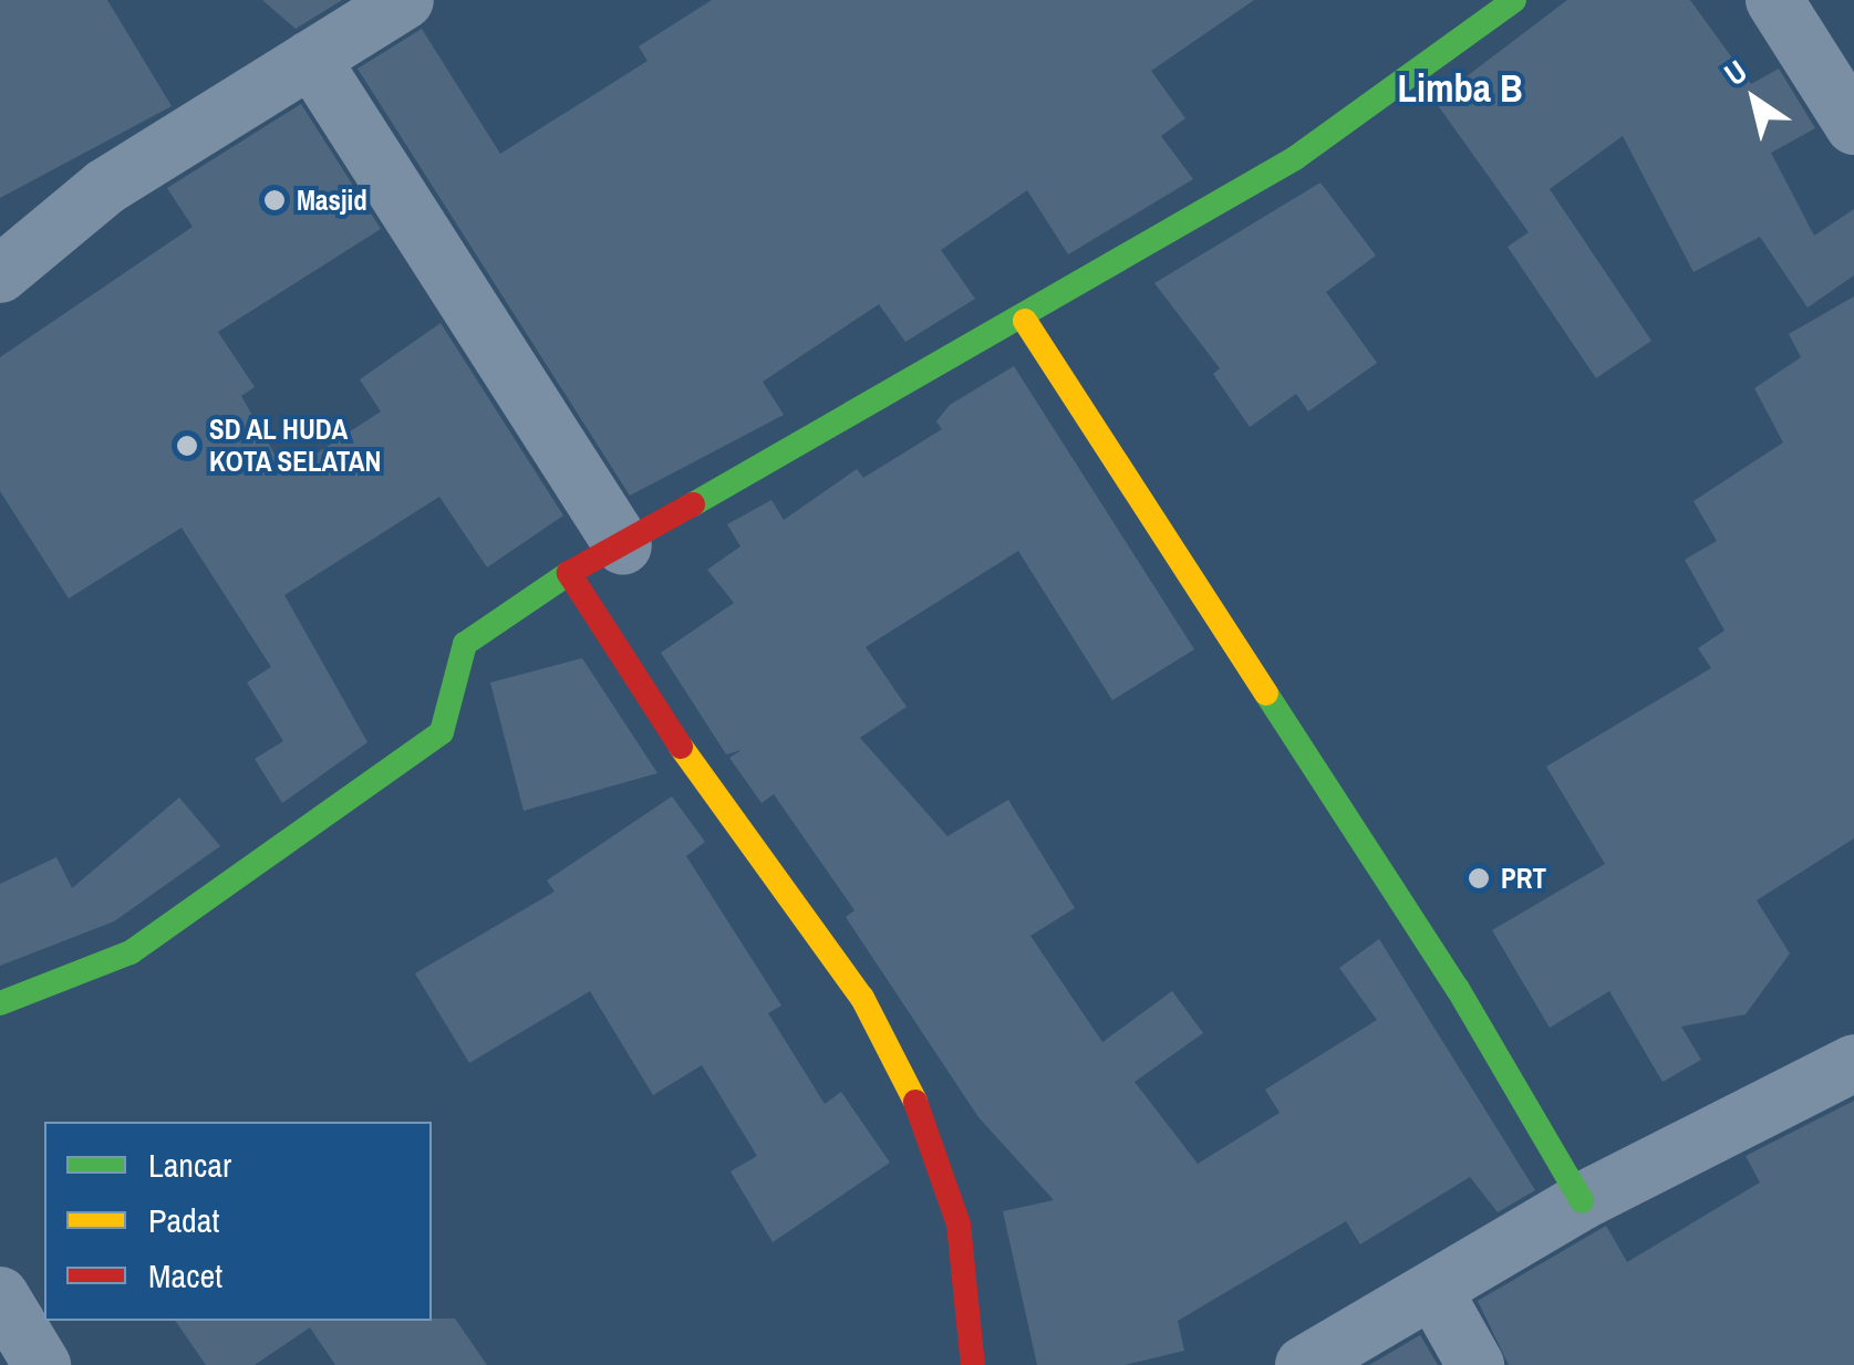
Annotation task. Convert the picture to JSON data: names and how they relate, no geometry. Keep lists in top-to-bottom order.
{
  "districts": ["Limba B"],
  "places": ["Masjid", "SD AL HUDA KOTA SELATAN", "PRT"],
  "legend": ["Lancar", "Padat", "Macet"],
  "north": "top left"
}
